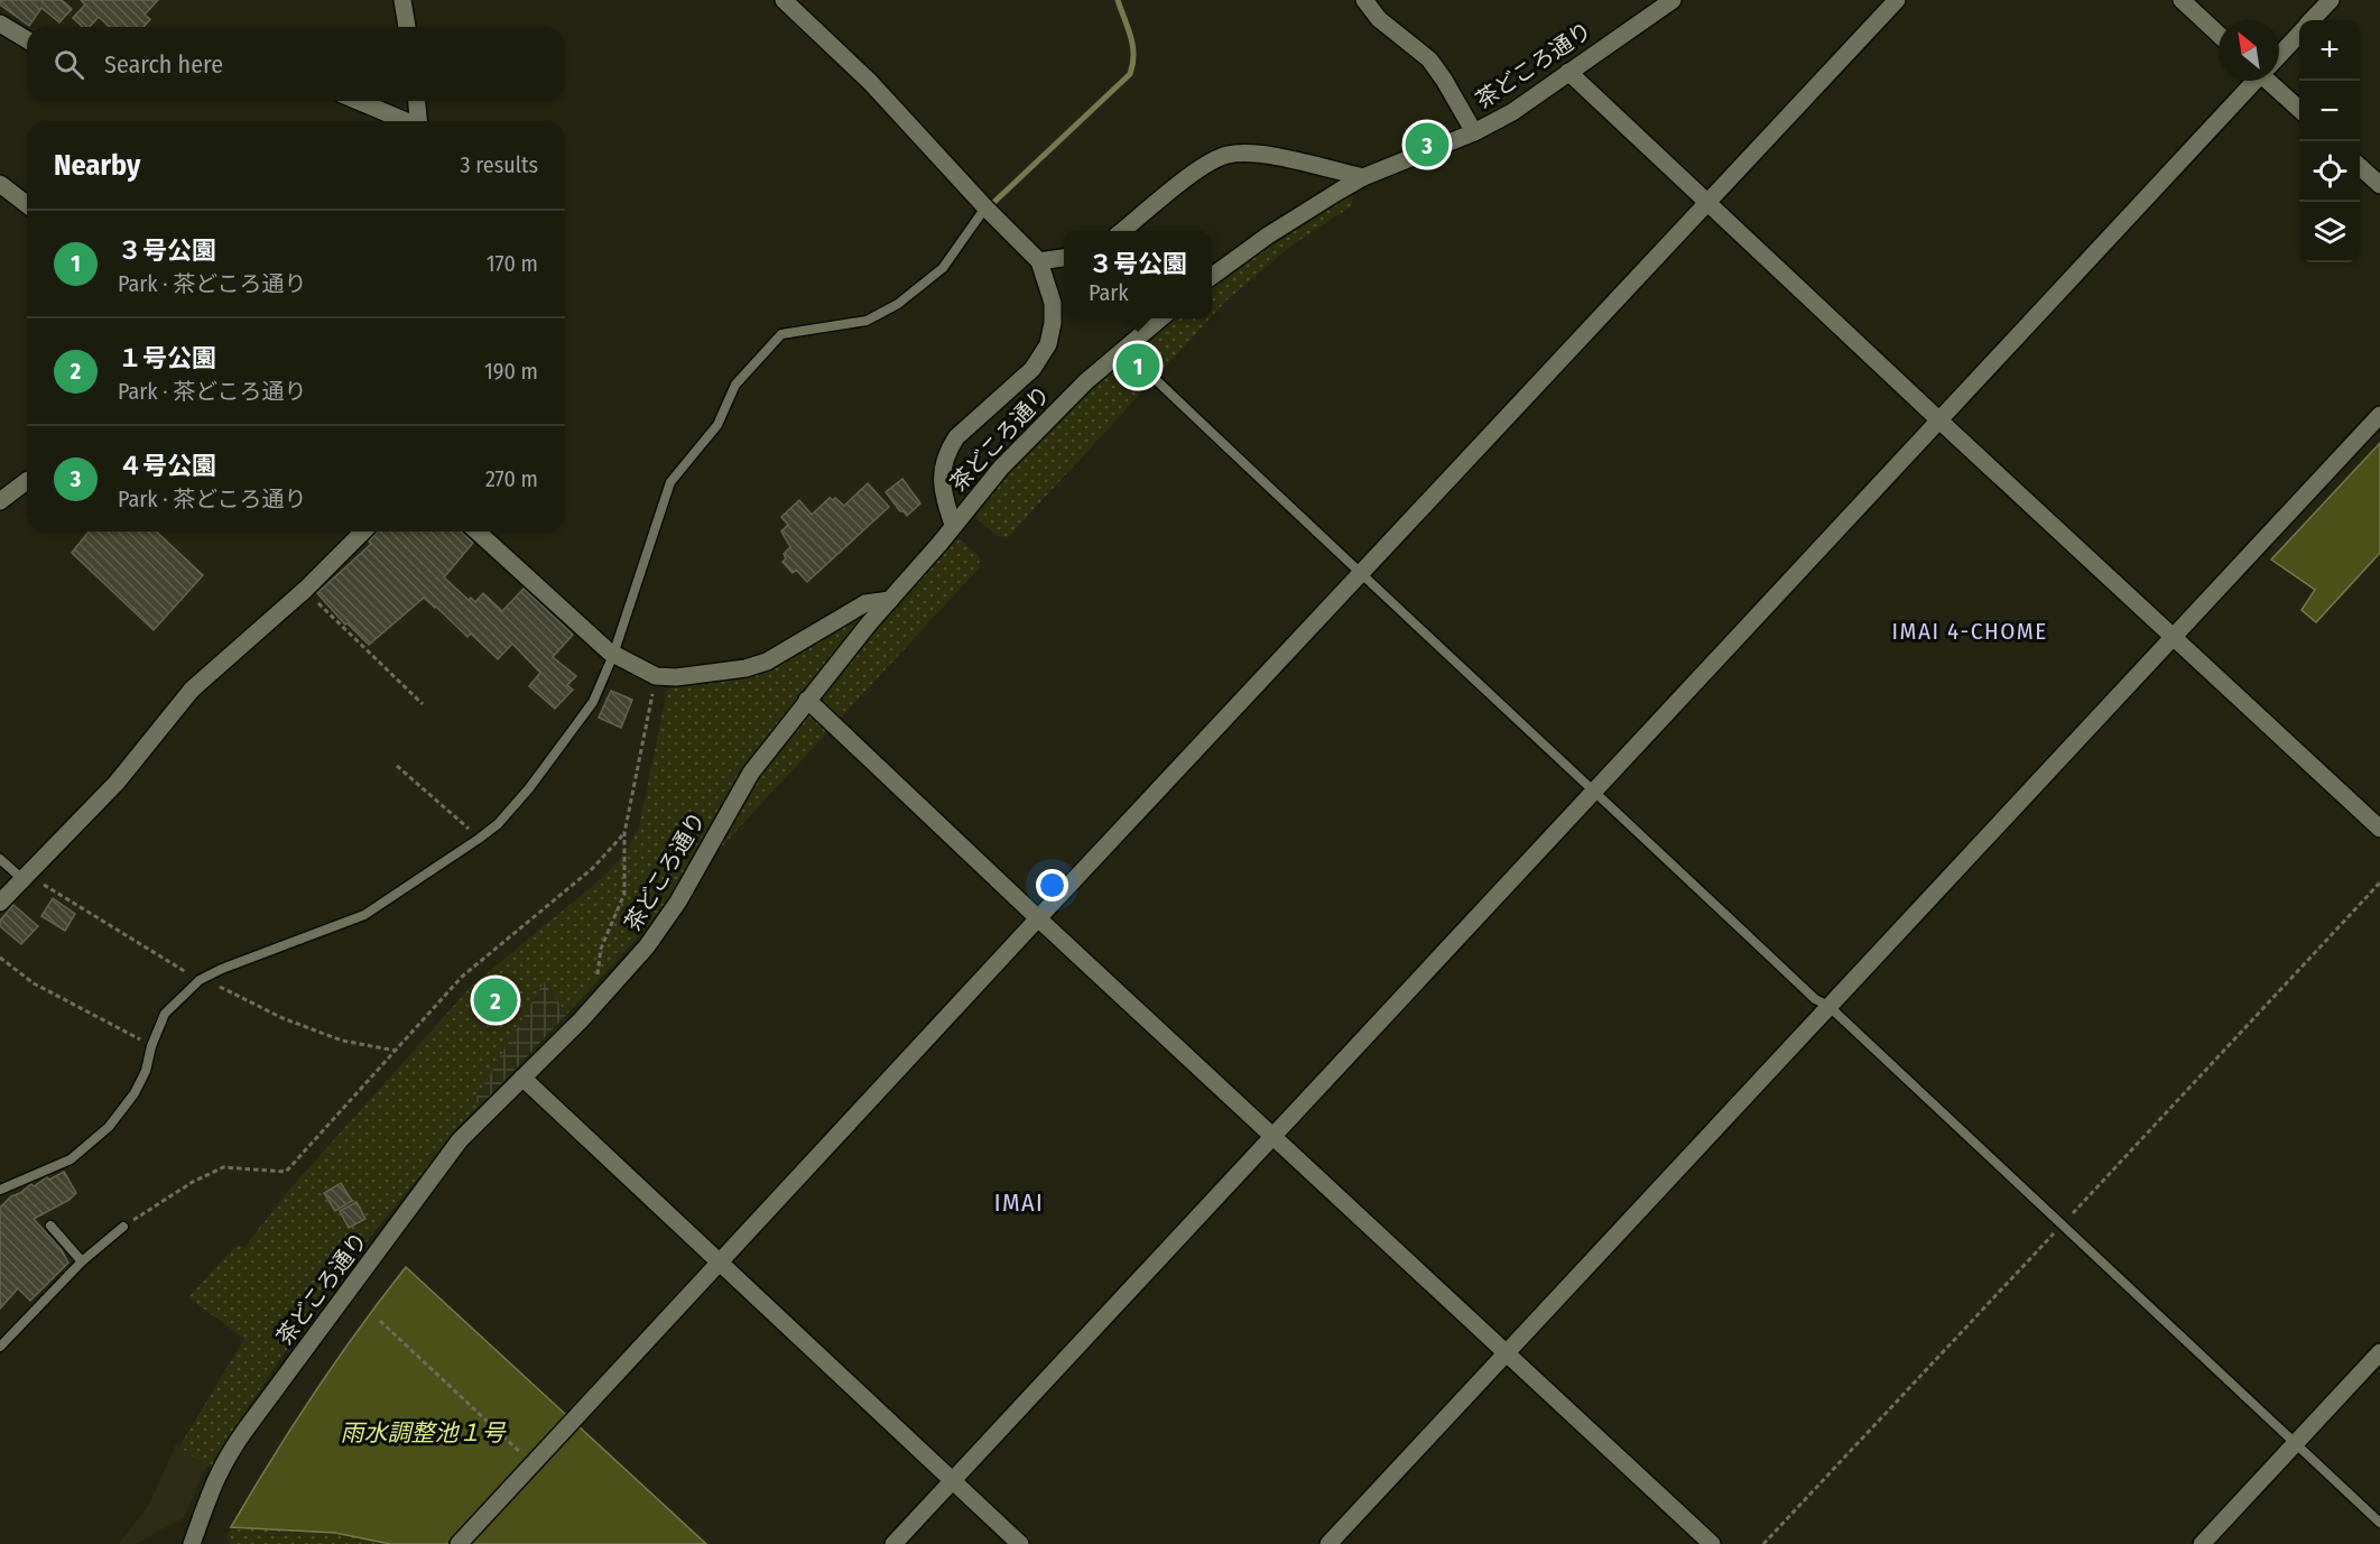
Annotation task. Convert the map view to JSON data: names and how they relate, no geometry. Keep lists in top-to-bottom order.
{
  "streets": {
    "street": ["茶どころ通り"]
  },
  "districts": ["IMAI 4-CHOME", "IMAI"],
  "water": ["雨水調整池１号"],
  "north": "top left",
  "page": {
    "map_buttons": ["+", "−"],
    "search": "Search here",
    "pins": ["3", "1", "2"],
    "heading": ["Nearby", "3 results"],
    "list": [
      {
        "mark": "1",
        "name": "３号公園",
        "note": "Park · 茶どころ通り",
        "value": "170 m"
      },
      {
        "mark": "2",
        "name": "１号公園",
        "note": "Park · 茶どころ通り",
        "value": "190 m"
      },
      {
        "mark": "3",
        "name": "４号公園",
        "note": "Park · 茶どころ通り",
        "value": "270 m"
      }
    ],
    "popup": ["３号公園", "Park"]
  }
}
